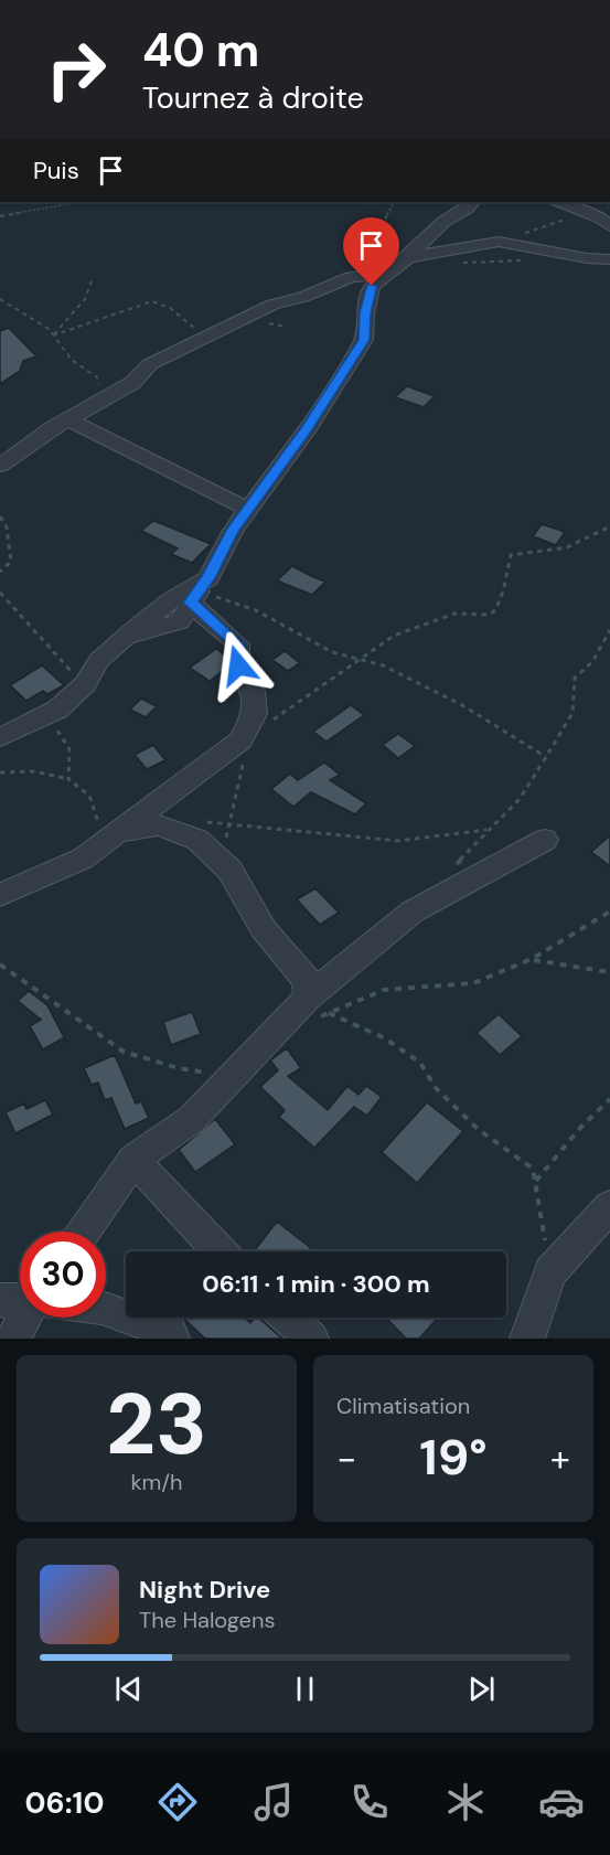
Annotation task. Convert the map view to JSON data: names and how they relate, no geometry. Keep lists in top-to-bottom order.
{
  "page": {
    "turn": ["40 m", "Tournez à droite"],
    "then": "Puis",
    "limit": "30",
    "trip": "06:11 · 1 min · 300 m",
    "tile": [
      ["23", "km/h"],
      "Climatisation"
    ],
    "heat": ["−", "19°", "+"],
    "song": ["Night Drive", "The Halogens"],
    "tabs": "06:10"
  }
}
